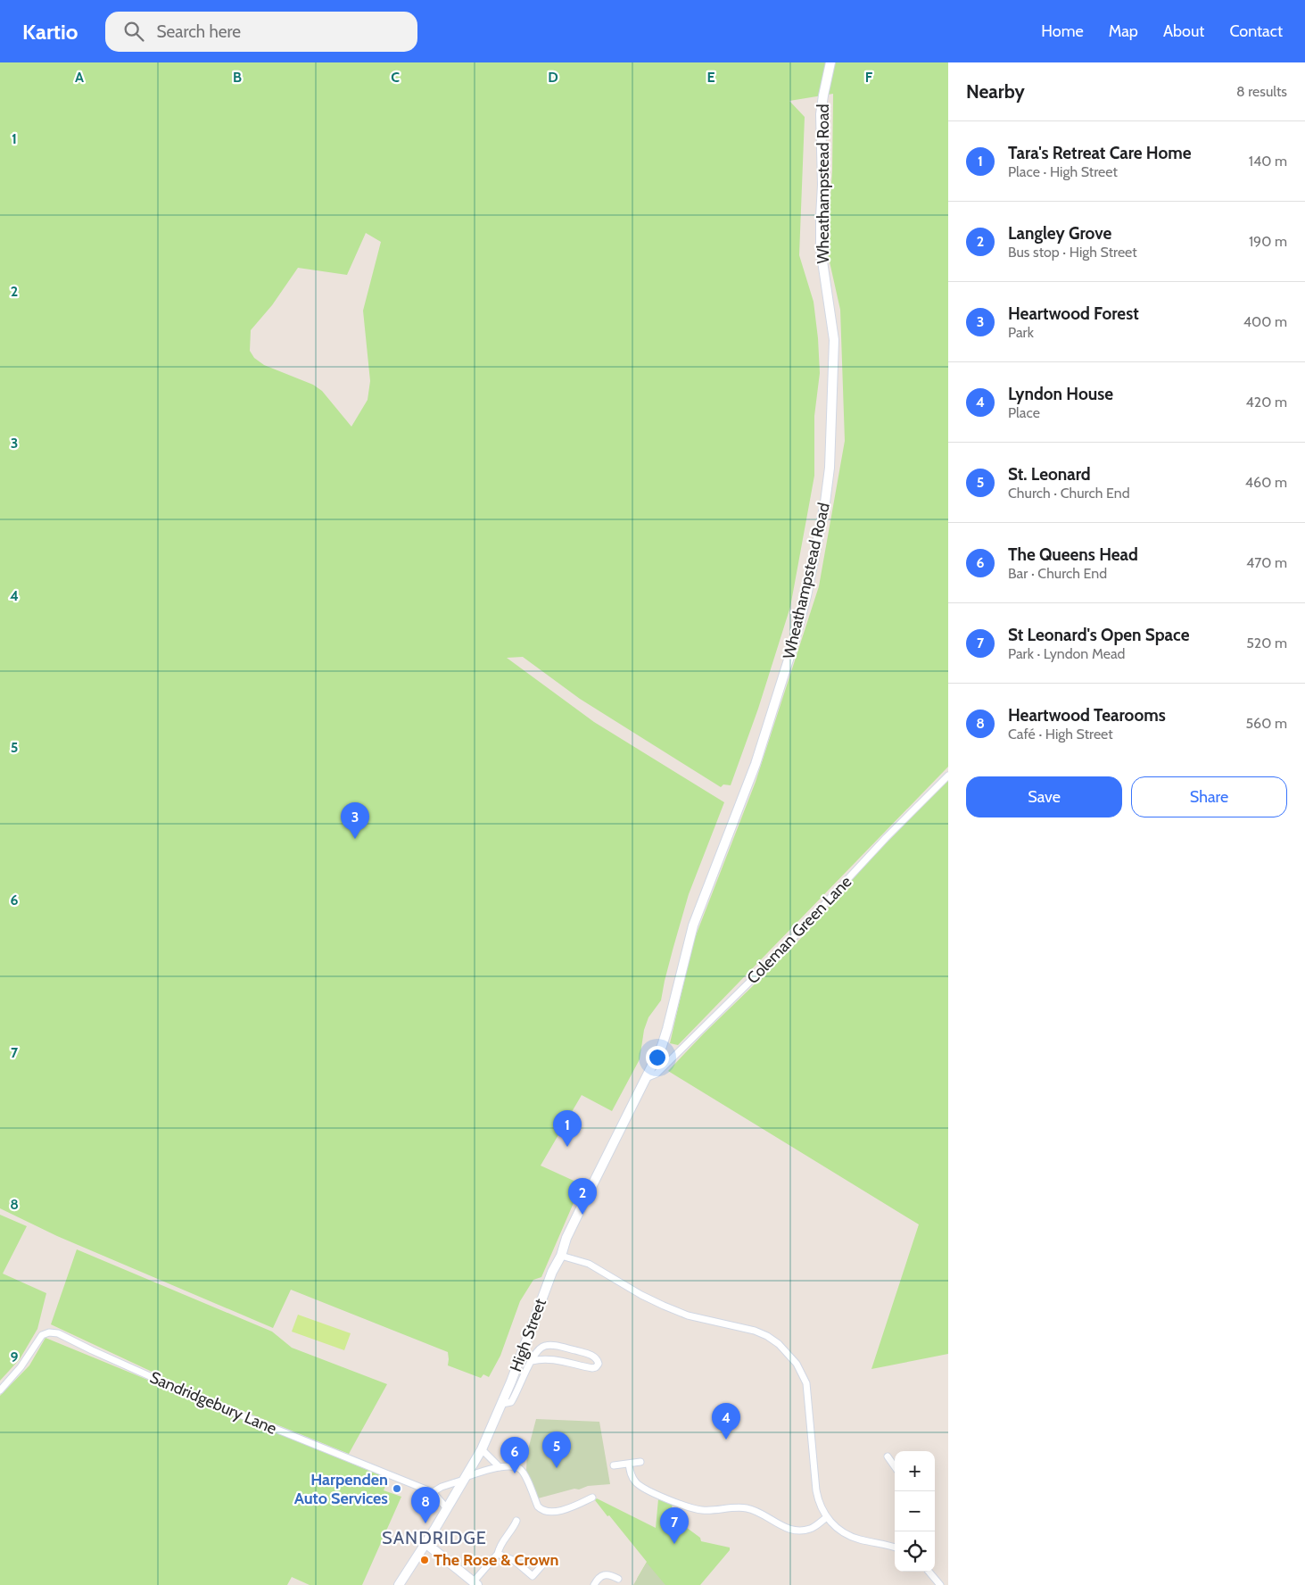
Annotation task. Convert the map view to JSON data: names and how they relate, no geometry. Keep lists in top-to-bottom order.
{
  "streets": {
    "main road": ["Wheathampstead Road", "High Street"],
    "street": ["Coleman Green Lane", "Sandridgebury Lane"]
  },
  "crossings": [
    ["Wheathampstead Road", "Coleman Green Lane"],
    ["Wheathampstead Road", "High Street"],
    ["Coleman Green Lane", "High Street"],
    ["High Street", "Sandridgebury Lane"]
  ],
  "districts": ["SANDRIDGE"],
  "places": ["Harpenden Auto Services", "The Rose & Crown"],
  "page": {
    "header": "Kartio",
    "search": "Search here",
    "nav": [
      "Home",
      "Map",
      "About",
      "Contact"
    ],
    "heading": ["Nearby", "8 results"],
    "list": [
      {
        "mark": "1",
        "name": "Tara's Retreat Care Home",
        "note": "Place · High Street",
        "value": "140 m"
      },
      {
        "mark": "2",
        "name": "Langley Grove",
        "note": "Bus stop · High Street",
        "value": "190 m"
      },
      {
        "mark": "3",
        "name": "Heartwood Forest",
        "note": "Park",
        "value": "400 m"
      },
      {
        "mark": "4",
        "name": "Lyndon House",
        "note": "Place",
        "value": "420 m"
      },
      {
        "mark": "5",
        "name": "St. Leonard",
        "note": "Church · Church End",
        "value": "460 m"
      },
      {
        "mark": "6",
        "name": "The Queens Head",
        "note": "Bar · Church End",
        "value": "470 m"
      },
      {
        "mark": "7",
        "name": "St Leonard's Open Space",
        "note": "Park · Lyndon Mead",
        "value": "520 m"
      },
      {
        "mark": "8",
        "name": "Heartwood Tearooms",
        "note": "Café · High Street",
        "value": "560 m"
      }
    ],
    "buttons": ["Save", "Share"],
    "pins": [
      "3",
      "1",
      "2",
      "4",
      "5",
      "6",
      "8",
      "7"
    ],
    "map_buttons": ["+", "−"]
  },
  "grid": {
    "columns": [
      "A",
      "B",
      "C",
      "D",
      "E",
      "F"
    ],
    "rows": [
      "1",
      "2",
      "3",
      "4",
      "5",
      "6",
      "7",
      "8",
      "9"
    ]
  }
}
